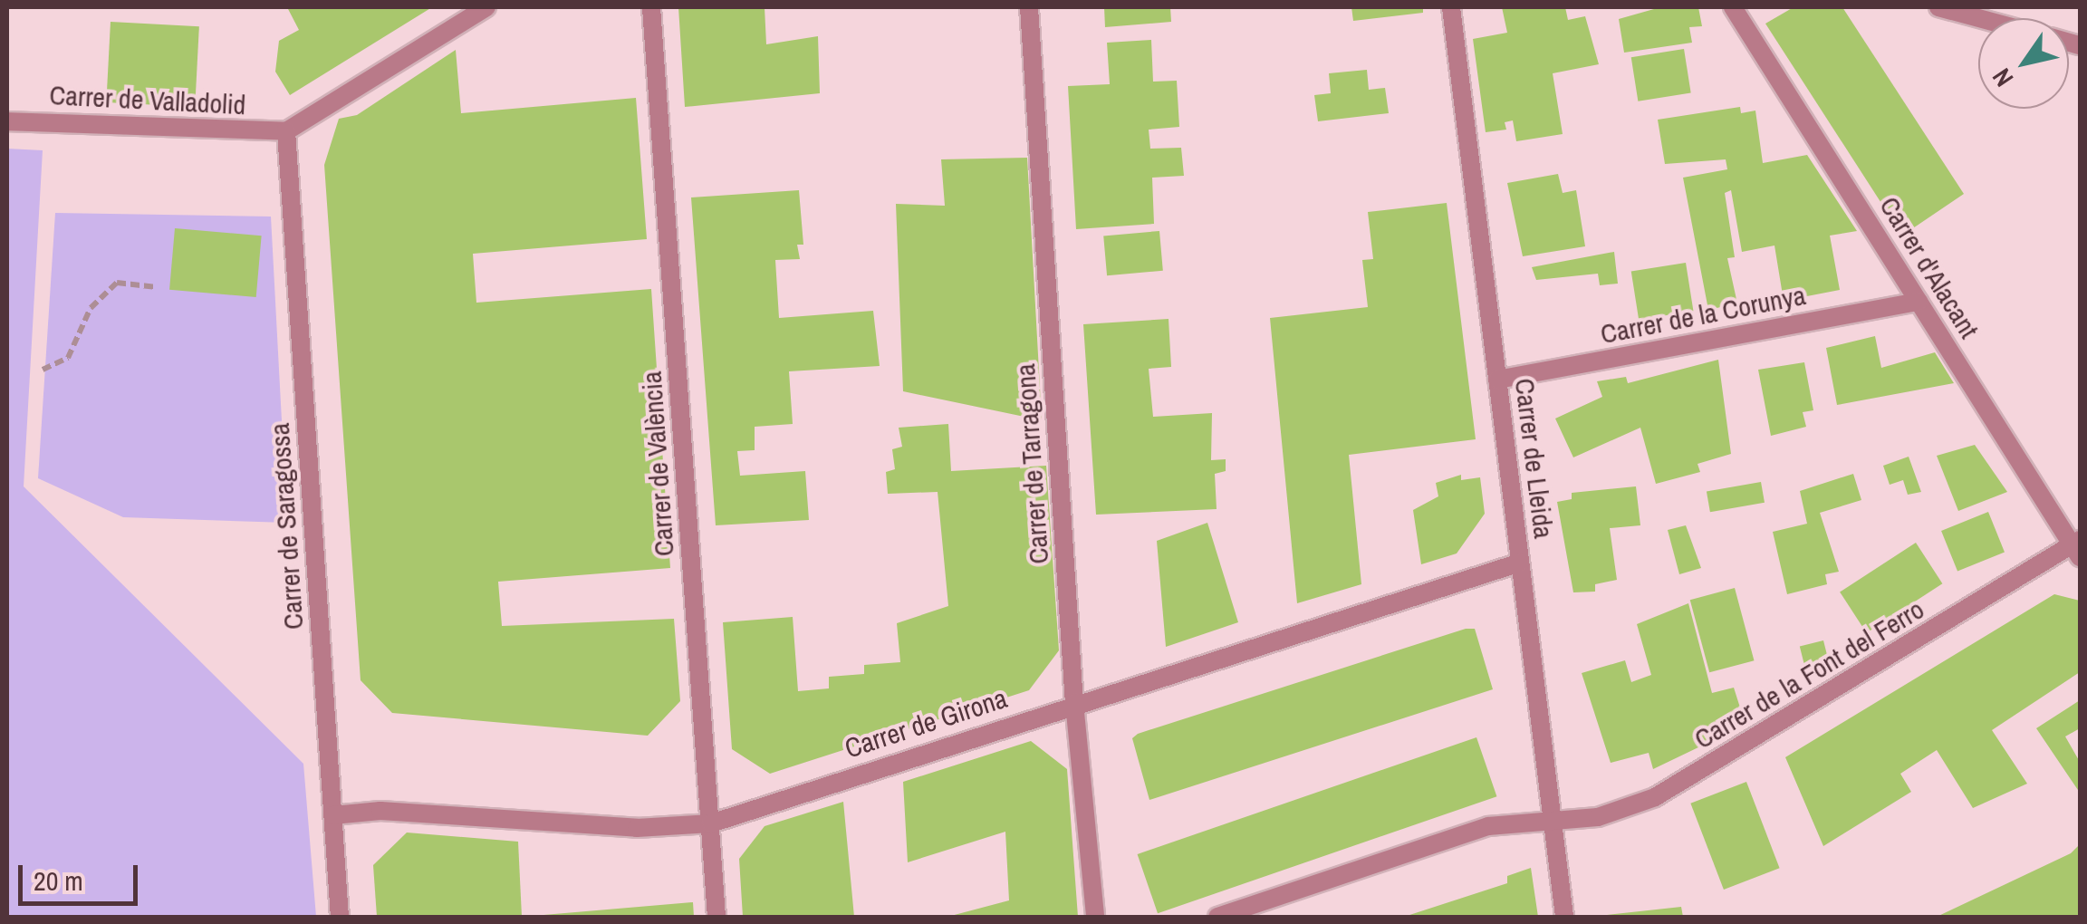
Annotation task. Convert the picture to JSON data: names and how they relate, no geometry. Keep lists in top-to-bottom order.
{
  "streets": {
    "street": [
      "Carrer de Valladolid",
      "Carrer d'Alacant",
      "Carrer de la Corunya",
      "Carrer de Lleida",
      "Carrer de València",
      "Carrer de Tarragona",
      "Carrer de Saragossa",
      "Carrer de la Font del Ferro",
      "Carrer de Girona"
    ]
  },
  "crossings": [
    ["Carrer de Valladolid", "Carrer de Saragossa"],
    ["Carrer d'Alacant", "Carrer de la Corunya"],
    ["Carrer d'Alacant", "Carrer de la Font del Ferro"],
    ["Carrer de la Corunya", "Carrer de Lleida"],
    ["Carrer de Lleida", "Carrer de la Font del Ferro"],
    ["Carrer de Lleida", "Carrer de Girona"],
    ["Carrer de València", "Carrer de Girona"],
    ["Carrer de Tarragona", "Carrer de Girona"],
    ["Carrer de Saragossa", "Carrer de Girona"]
  ],
  "scale_bar": "20 m",
  "north": "bottom left"
}
